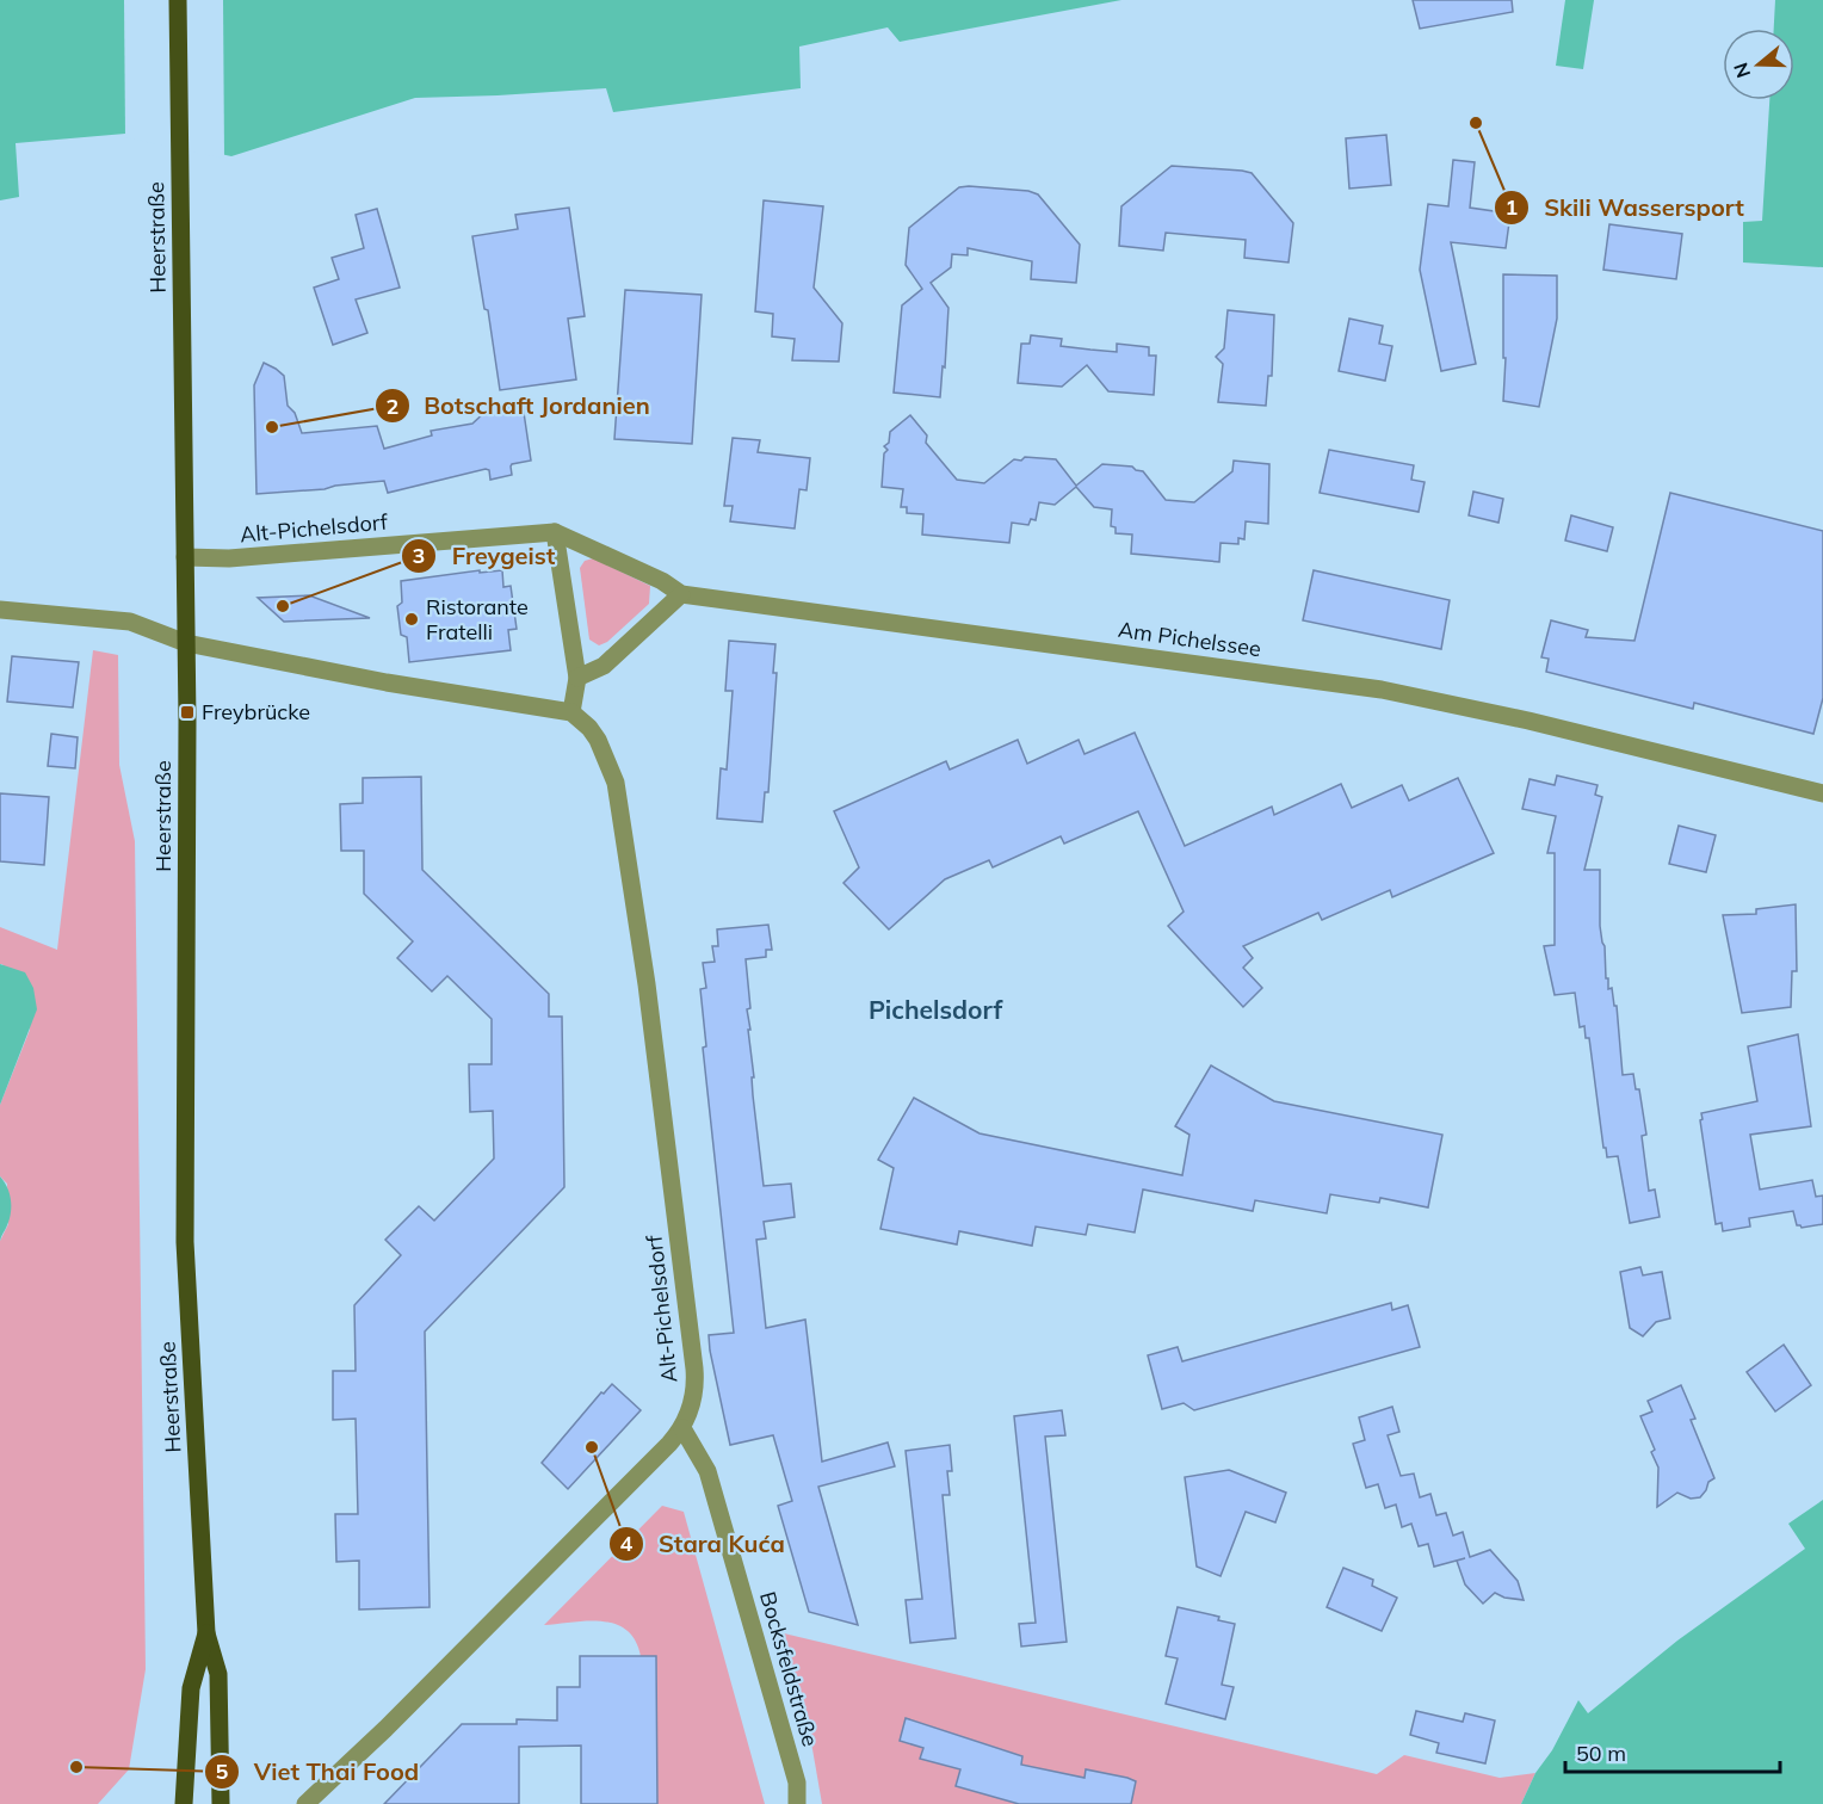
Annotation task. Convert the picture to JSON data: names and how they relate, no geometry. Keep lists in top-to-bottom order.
{
  "streets": {
    "main road": ["Heerstraße"],
    "street": ["Alt-Pichelsdorf", "Am Pichelssee", "Bocksfeldstraße"]
  },
  "crossings": [
    ["Heerstraße", "Alt-Pichelsdorf"],
    ["Alt-Pichelsdorf", "Am Pichelssee"],
    ["Alt-Pichelsdorf", "Bocksfeldstraße"]
  ],
  "districts": ["Pichelsdorf"],
  "places": {
    "other": [
      "Skili Wassersport",
      "Botschaft Jordanien",
      "Freygeist",
      "Ristorante Fratelli",
      "Stara Kuća",
      "Viet Thai Food"
    ],
    "transit": ["Freybrücke"]
  },
  "scale_bar": "50 m",
  "north": "left"
}
